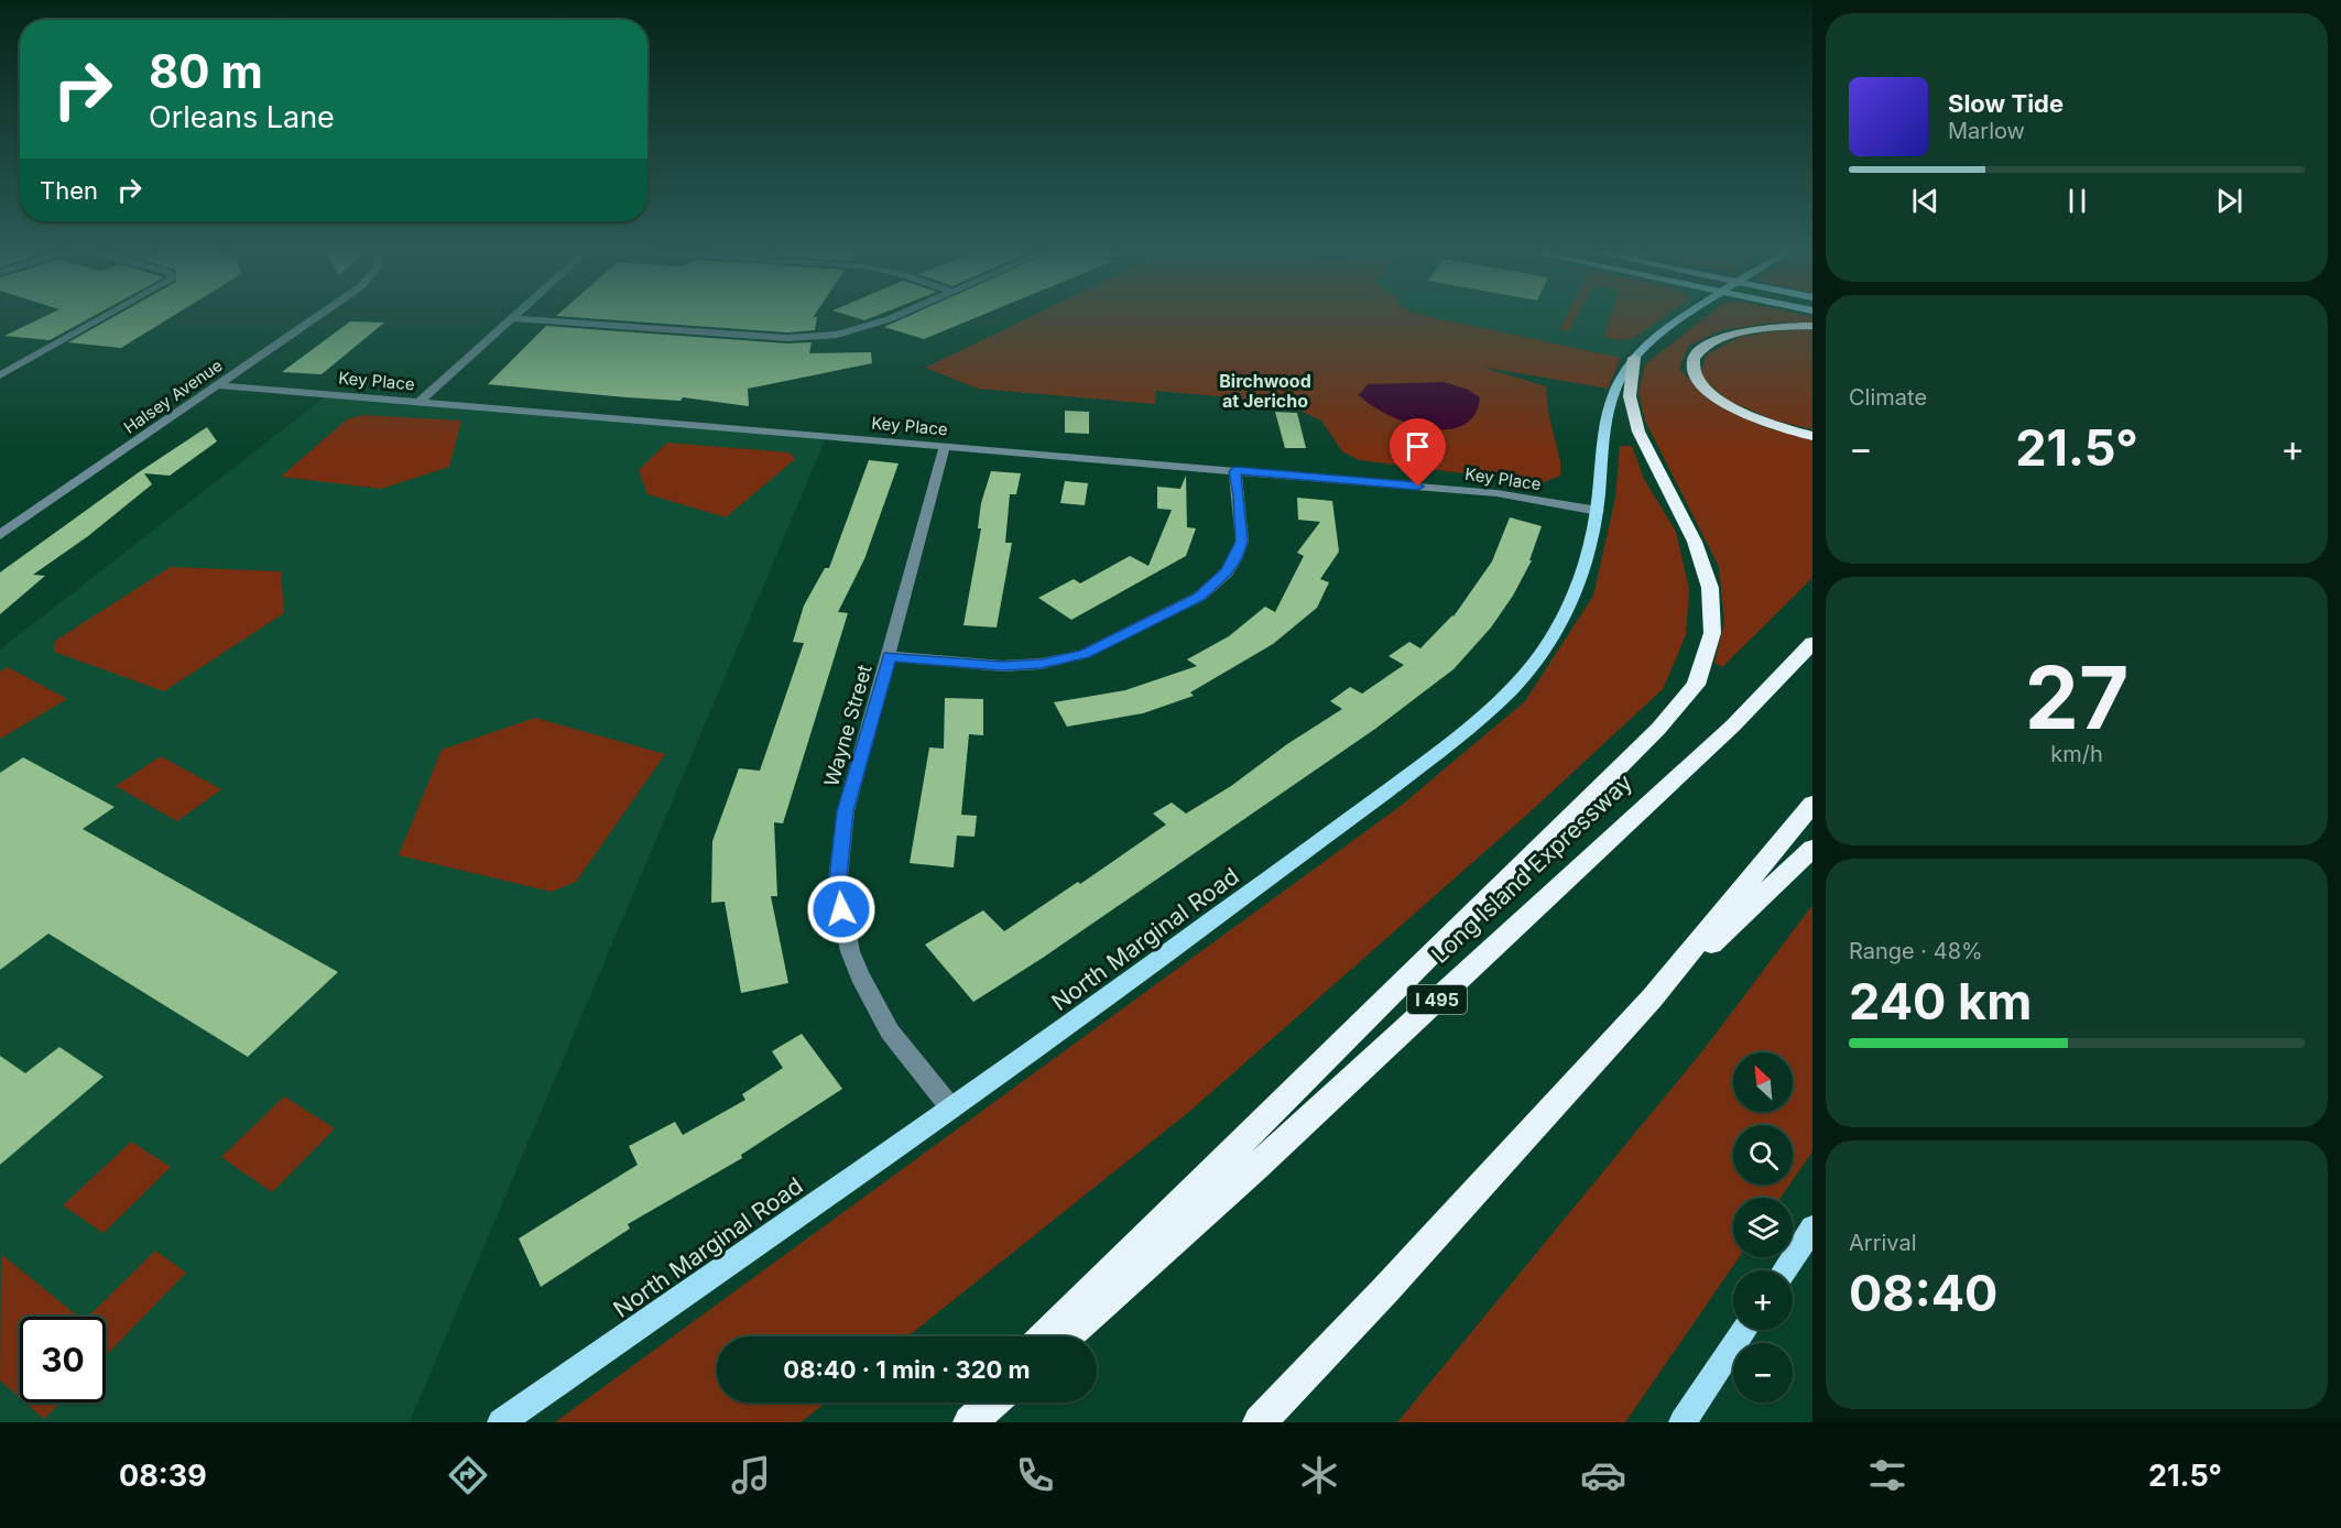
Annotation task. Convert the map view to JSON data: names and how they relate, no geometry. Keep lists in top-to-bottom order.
{
  "streets": {
    "highway": ["Long Island Expressway", "I 495"],
    "main road": ["North Marginal Road"],
    "street": ["Key Place", "Halsey Avenue", "Wayne Street"]
  },
  "crossings": [
    ["Key Place", "Halsey Avenue"],
    ["Key Place", "Wayne Street"],
    ["Key Place", "North Marginal Road"],
    ["Wayne Street", "North Marginal Road"]
  ],
  "districts": ["Birchwood at Jericho"],
  "north": "top left",
  "page": {
    "turn": ["80 m", "Orleans Lane"],
    "song": ["Slow Tide", "Marlow"],
    "then": "Then",
    "tile": [
      "Climate",
      ["27", "km/h"],
      ["Range · 48%", "240 km"],
      ["Arrival", "08:40"]
    ],
    "heat": ["−", "21.5°", "+"],
    "map_buttons": ["+", "−"],
    "limit": "30",
    "trip": "08:40 · 1 min · 320 m",
    "tabs": ["08:39", "21.5°"]
  }
}
